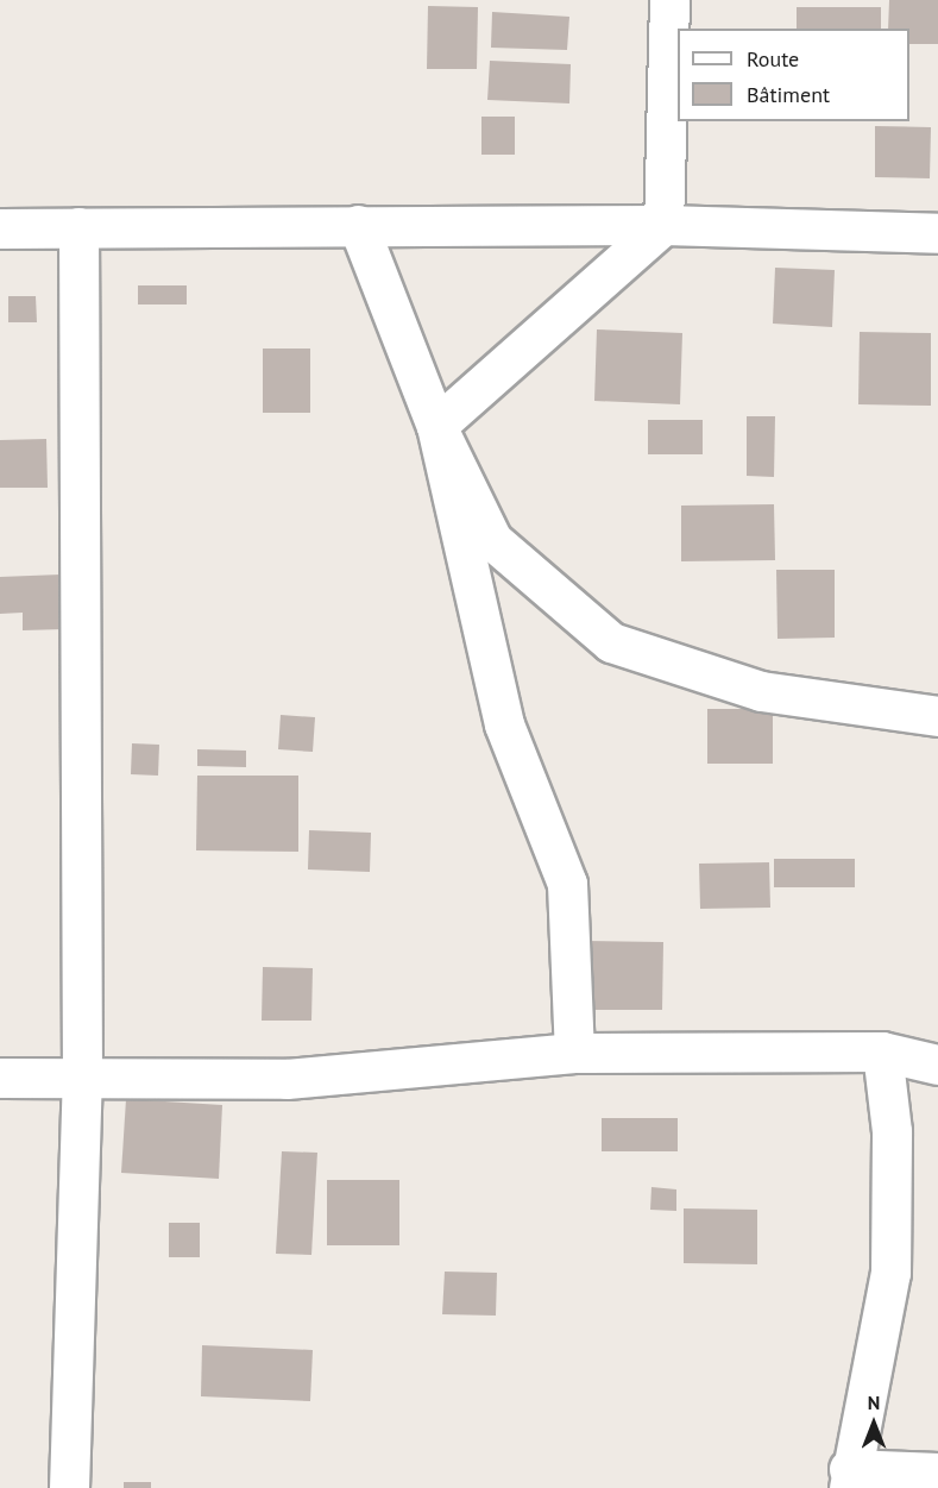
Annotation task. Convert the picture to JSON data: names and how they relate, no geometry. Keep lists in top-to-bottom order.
{
  "legend": ["Route", "Bâtiment"],
  "north": "top"
}
